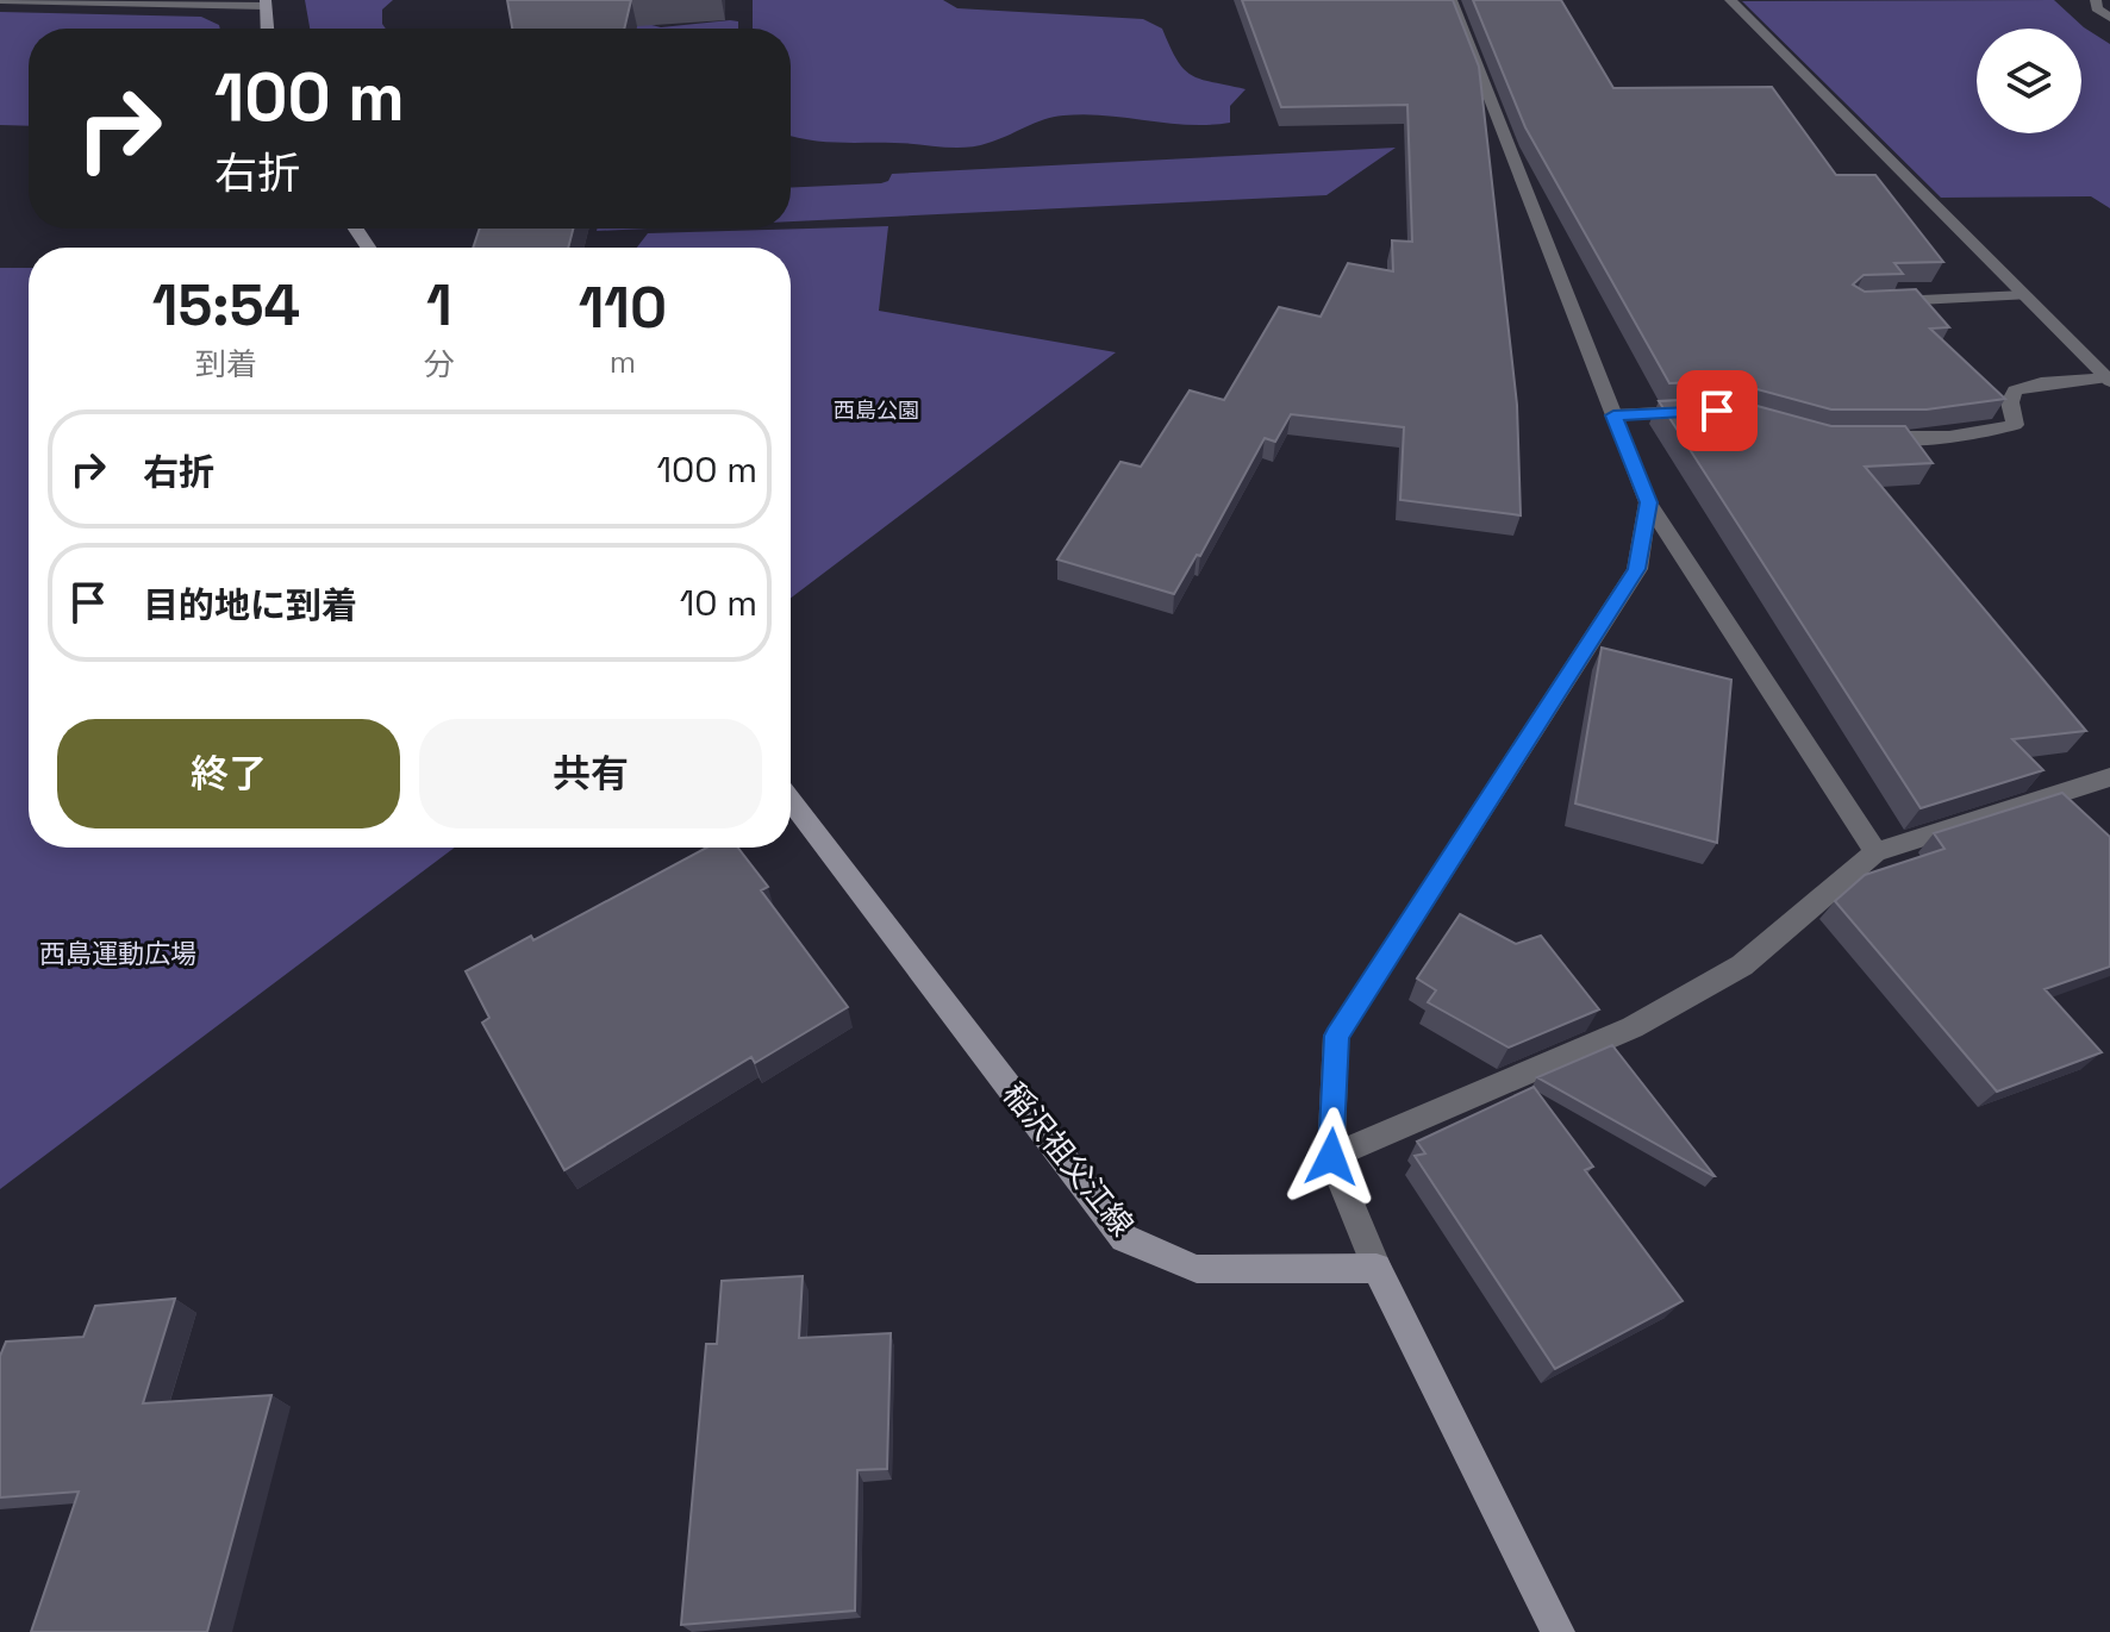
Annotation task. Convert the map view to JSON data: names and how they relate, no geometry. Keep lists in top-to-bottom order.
{
  "streets": {
    "main road": ["稲沢祖父江線"]
  },
  "parks": ["西島公園", "西島運動広場"],
  "page": {
    "turn": ["100 m", "右折"],
    "eta": [
      "15:54",
      "到着",
      "1",
      "分",
      "110",
      "m"
    ],
    "list": [
      {
        "name": "右折",
        "value": "100 m"
      },
      {
        "name": "目的地に到着",
        "value": "10 m"
      }
    ],
    "buttons": ["終了", "共有"]
  }
}
